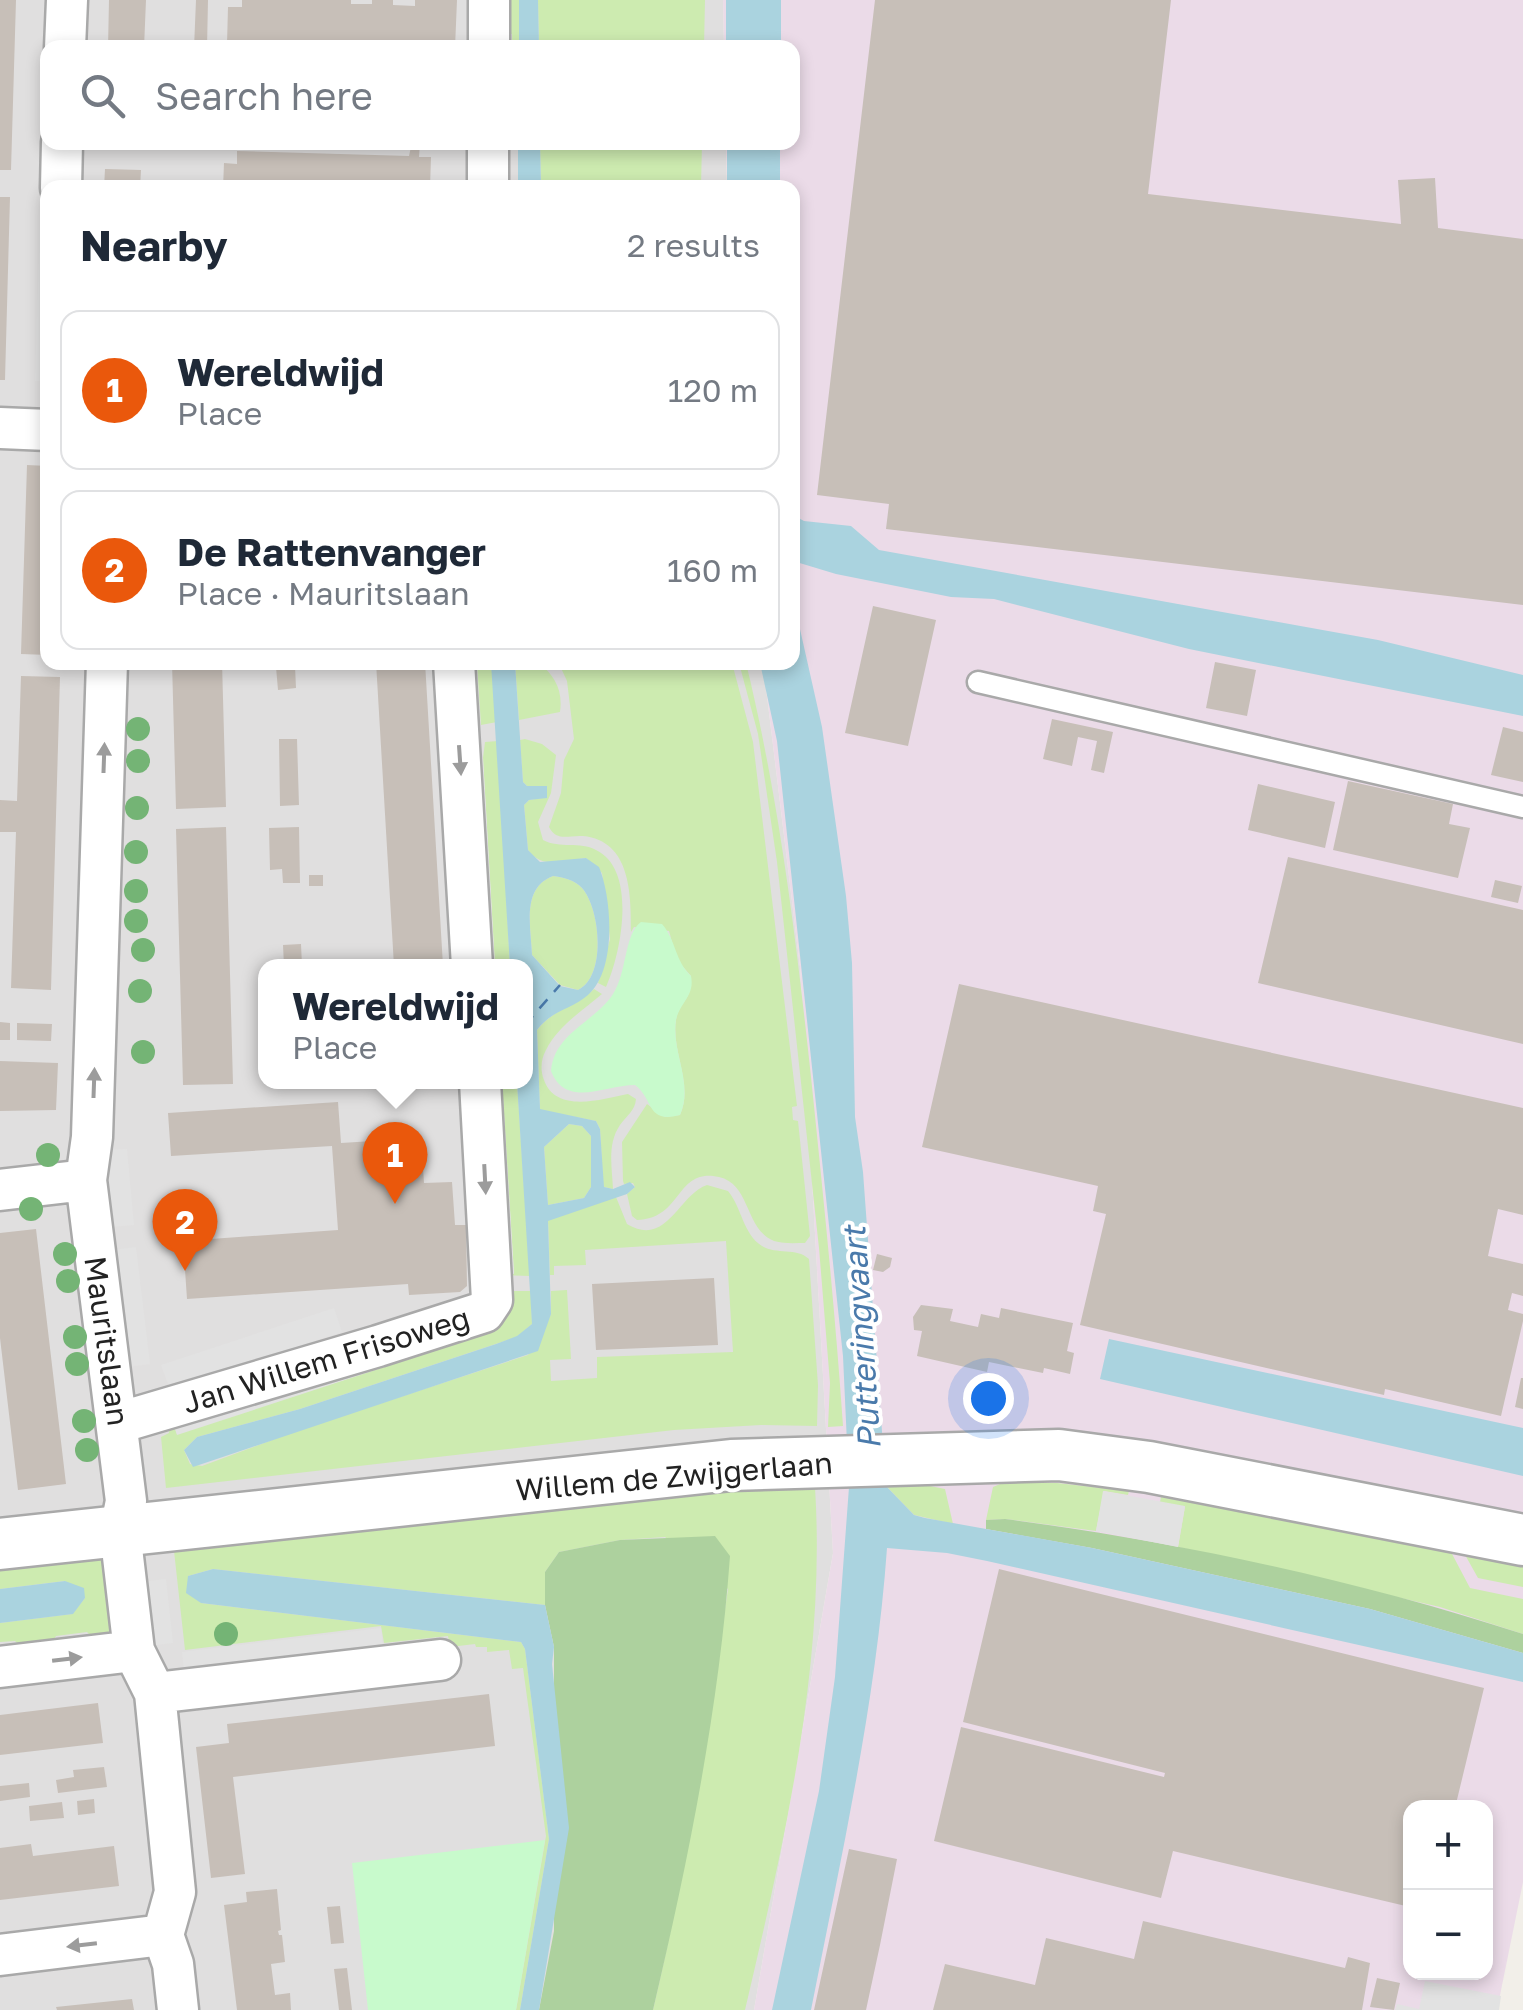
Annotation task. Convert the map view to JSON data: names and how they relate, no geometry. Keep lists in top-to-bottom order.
{
  "streets": {
    "street": ["Mauritslaan", "Jan Willem Frisoweg", "Willem de Zwijgerlaan"]
  },
  "crossings": [
    ["Mauritslaan", "Jan Willem Frisoweg"],
    ["Mauritslaan", "Willem de Zwijgerlaan"]
  ],
  "one_way": ["Mauritslaan", "Jan Willem Frisoweg"],
  "water": ["Putteringvaart"],
  "page": {
    "search": "Search here",
    "heading": ["Nearby", "2 results"],
    "list": [
      {
        "mark": "1",
        "name": "Wereldwijd",
        "note": "Place",
        "value": "120 m"
      },
      {
        "mark": "2",
        "name": "De Rattenvanger",
        "note": "Place · Mauritslaan",
        "value": "160 m"
      }
    ],
    "popup": ["Wereldwijd", "Place"],
    "pins": ["1", "2"],
    "map_buttons": ["+", "−"]
  }
}
